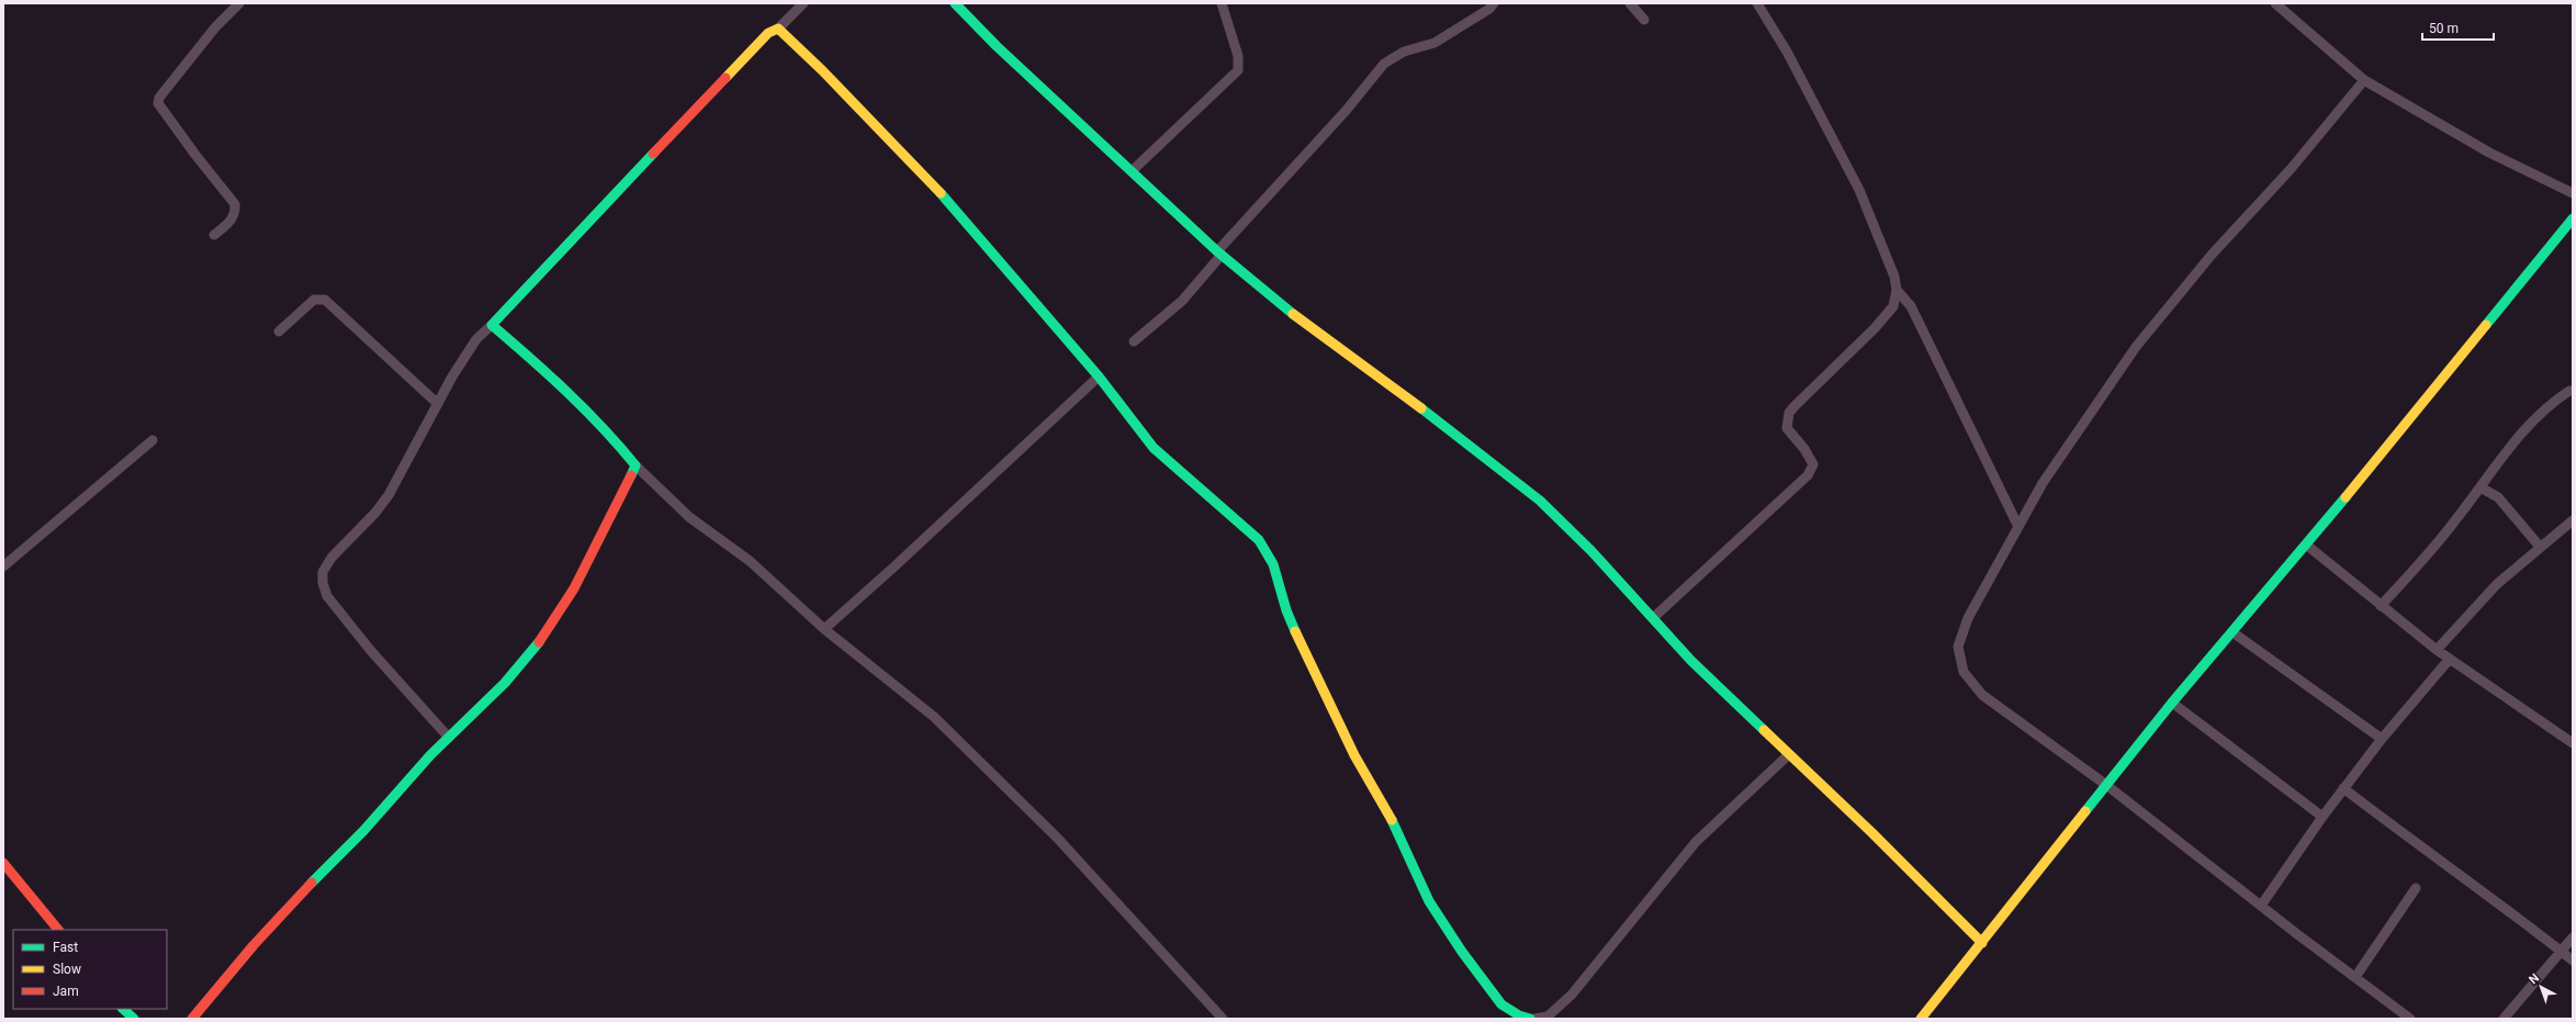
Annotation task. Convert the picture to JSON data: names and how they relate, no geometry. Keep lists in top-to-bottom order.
{
  "legend": ["Fast", "Slow", "Jam"],
  "scale_bar": "50 m",
  "north": "top left"
}
